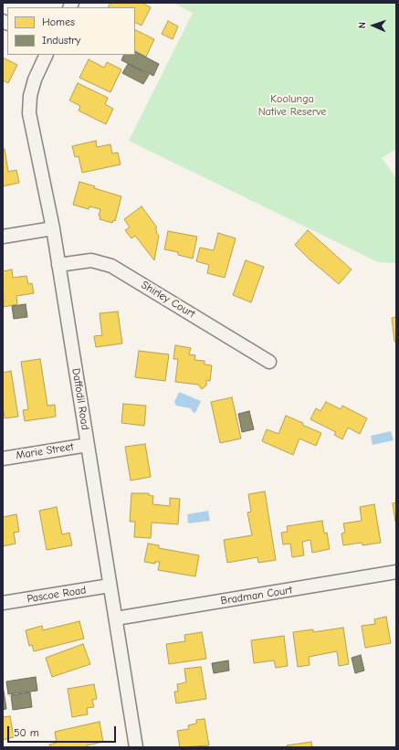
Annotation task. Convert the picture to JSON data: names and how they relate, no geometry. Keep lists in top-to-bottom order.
{
  "streets": {
    "street": [
      "Shirley Court",
      "Daffodil Road",
      "Marie Street",
      "Pascoe Road",
      "Bradman Court"
    ]
  },
  "crossings": [
    ["Shirley Court", "Daffodil Road"],
    ["Daffodil Road", "Marie Street"],
    ["Daffodil Road", "Pascoe Road"],
    ["Daffodil Road", "Bradman Court"]
  ],
  "parks": ["Koolunga Native Reserve"],
  "legend": ["Homes", "Industry"],
  "scale_bar": "50 m",
  "north": "left"
}
